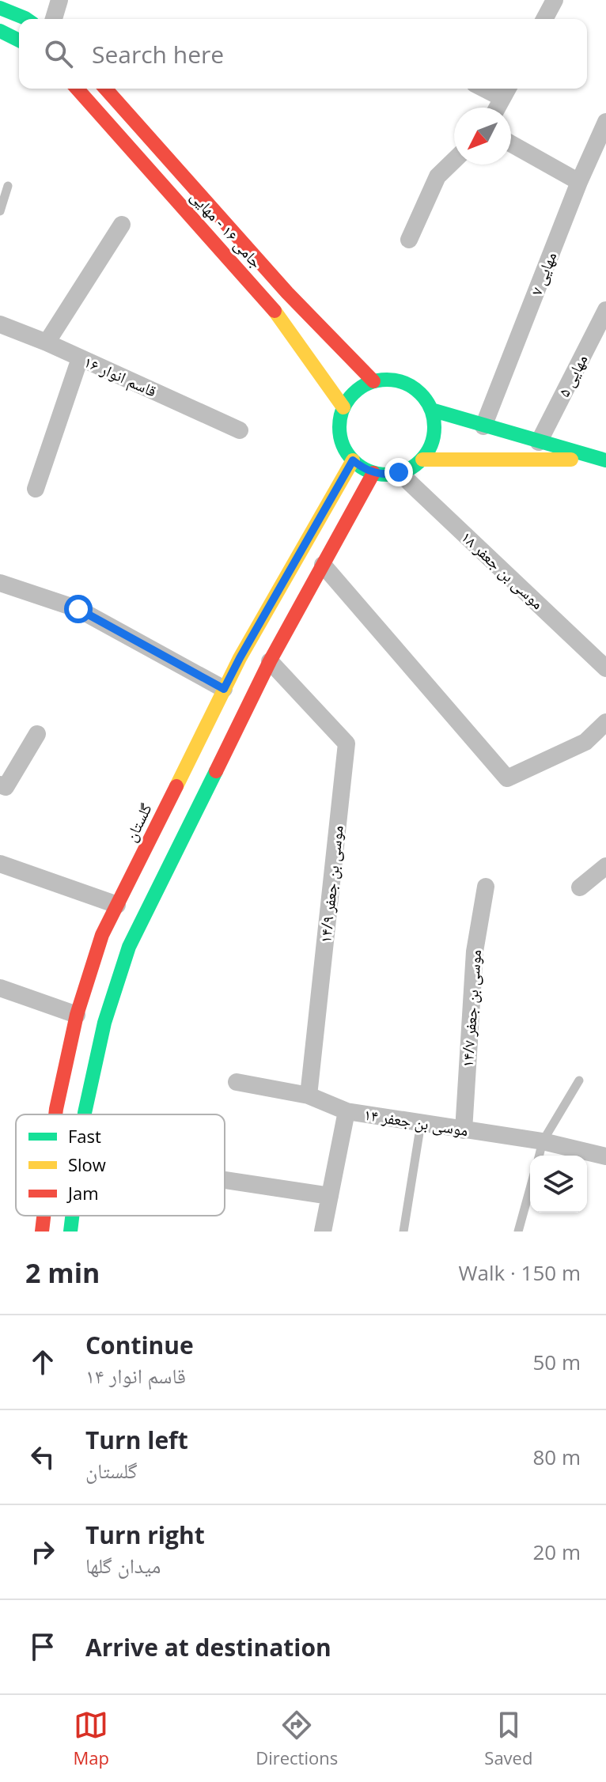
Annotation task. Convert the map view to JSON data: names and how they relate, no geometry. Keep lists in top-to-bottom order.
{
  "streets": {
    "street": [
      "جامی ۱۶ - مهایی",
      "مهایی ۷",
      "مهایی ۵",
      "قاسم انوار ۱۶",
      "موسی بن جعفر ۱۸",
      "گلستان",
      "موسی بن جعفر ۱۴/۹",
      "موسی بن جعفر ۱۴/۷",
      "موسی بن جعفر ۱۴"
    ]
  },
  "crossings": [
    ["جامی ۱۶ - مهایی", "موسی بن جعفر ۱۸"],
    ["جامی ۱۶ - مهایی", "گلستان"],
    ["موسی بن جعفر ۱۸", "گلستان"],
    ["موسی بن جعفر ۱۴/۷", "موسی بن جعفر ۱۴"]
  ],
  "legend": ["Fast", "Slow", "Jam"],
  "north": "bottom left",
  "page": {
    "search": "Search here",
    "heading": ["2 min", "Walk · 150 m"],
    "list": [
      ["Continue", "قاسم انوار ۱۴", "50 m"],
      ["Turn left", "گلستان", "80 m"],
      ["Turn right", "میدان گلها", "20 m"],
      "Arrive at destination"
    ],
    "nav": ["Map", "Directions", "Saved"]
  }
}
